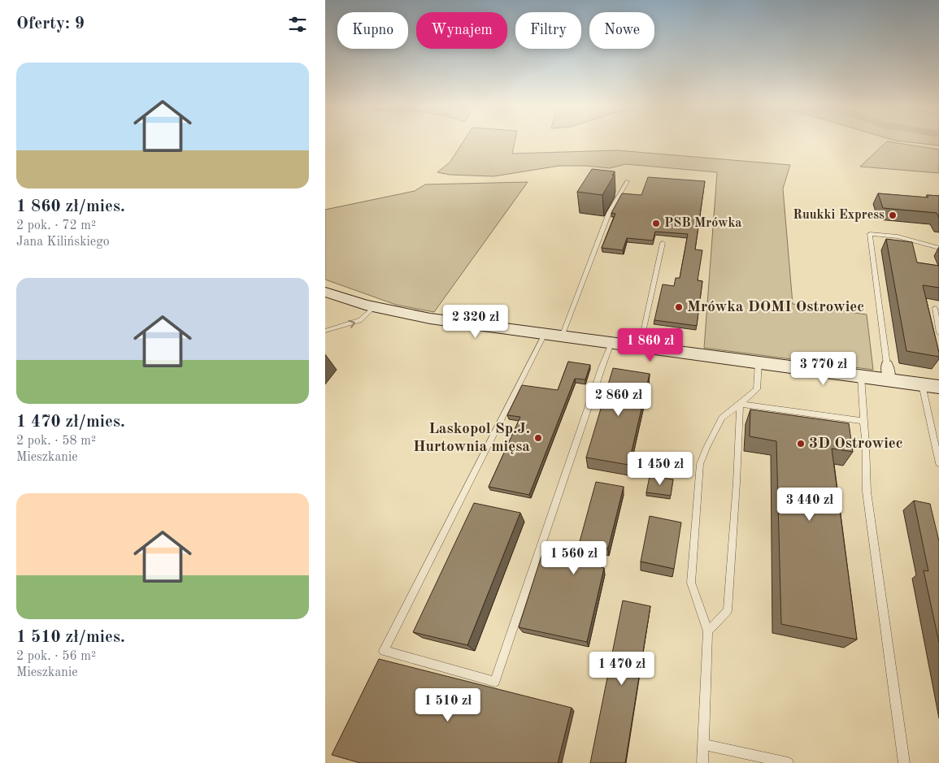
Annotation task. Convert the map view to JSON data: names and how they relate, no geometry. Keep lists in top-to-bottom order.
{
  "places": [
    "Ruukki Express",
    "PSB Mrówka",
    "Mrówka DOMI Ostrowiec",
    "Laskopol Sp.J. Hurtownia mięsa",
    "3D Ostrowiec"
  ],
  "page": {
    "heading": "Oferty: 9",
    "chip": [
      "Kupno",
      "Wynajem",
      "Filtry",
      "Nowe"
    ],
    "list": [
      {
        "name": "1 860 zł/mies.",
        "note": "2 pok. · 72 m² · Jana Kilińskiego"
      },
      {
        "name": "1 470 zł/mies.",
        "note": "2 pok. · 58 m² · Mieszkanie"
      },
      {
        "name": "1 510 zł/mies.",
        "note": "2 pok. · 56 m² · Mieszkanie"
      }
    ],
    "price": [
      "2 320 zł",
      "1 860 zł",
      "3 770 zł",
      "2 860 zł",
      "1 450 zł",
      "3 440 zł",
      "1 560 zł",
      "1 470 zł",
      "1 510 zł"
    ]
  }
}
